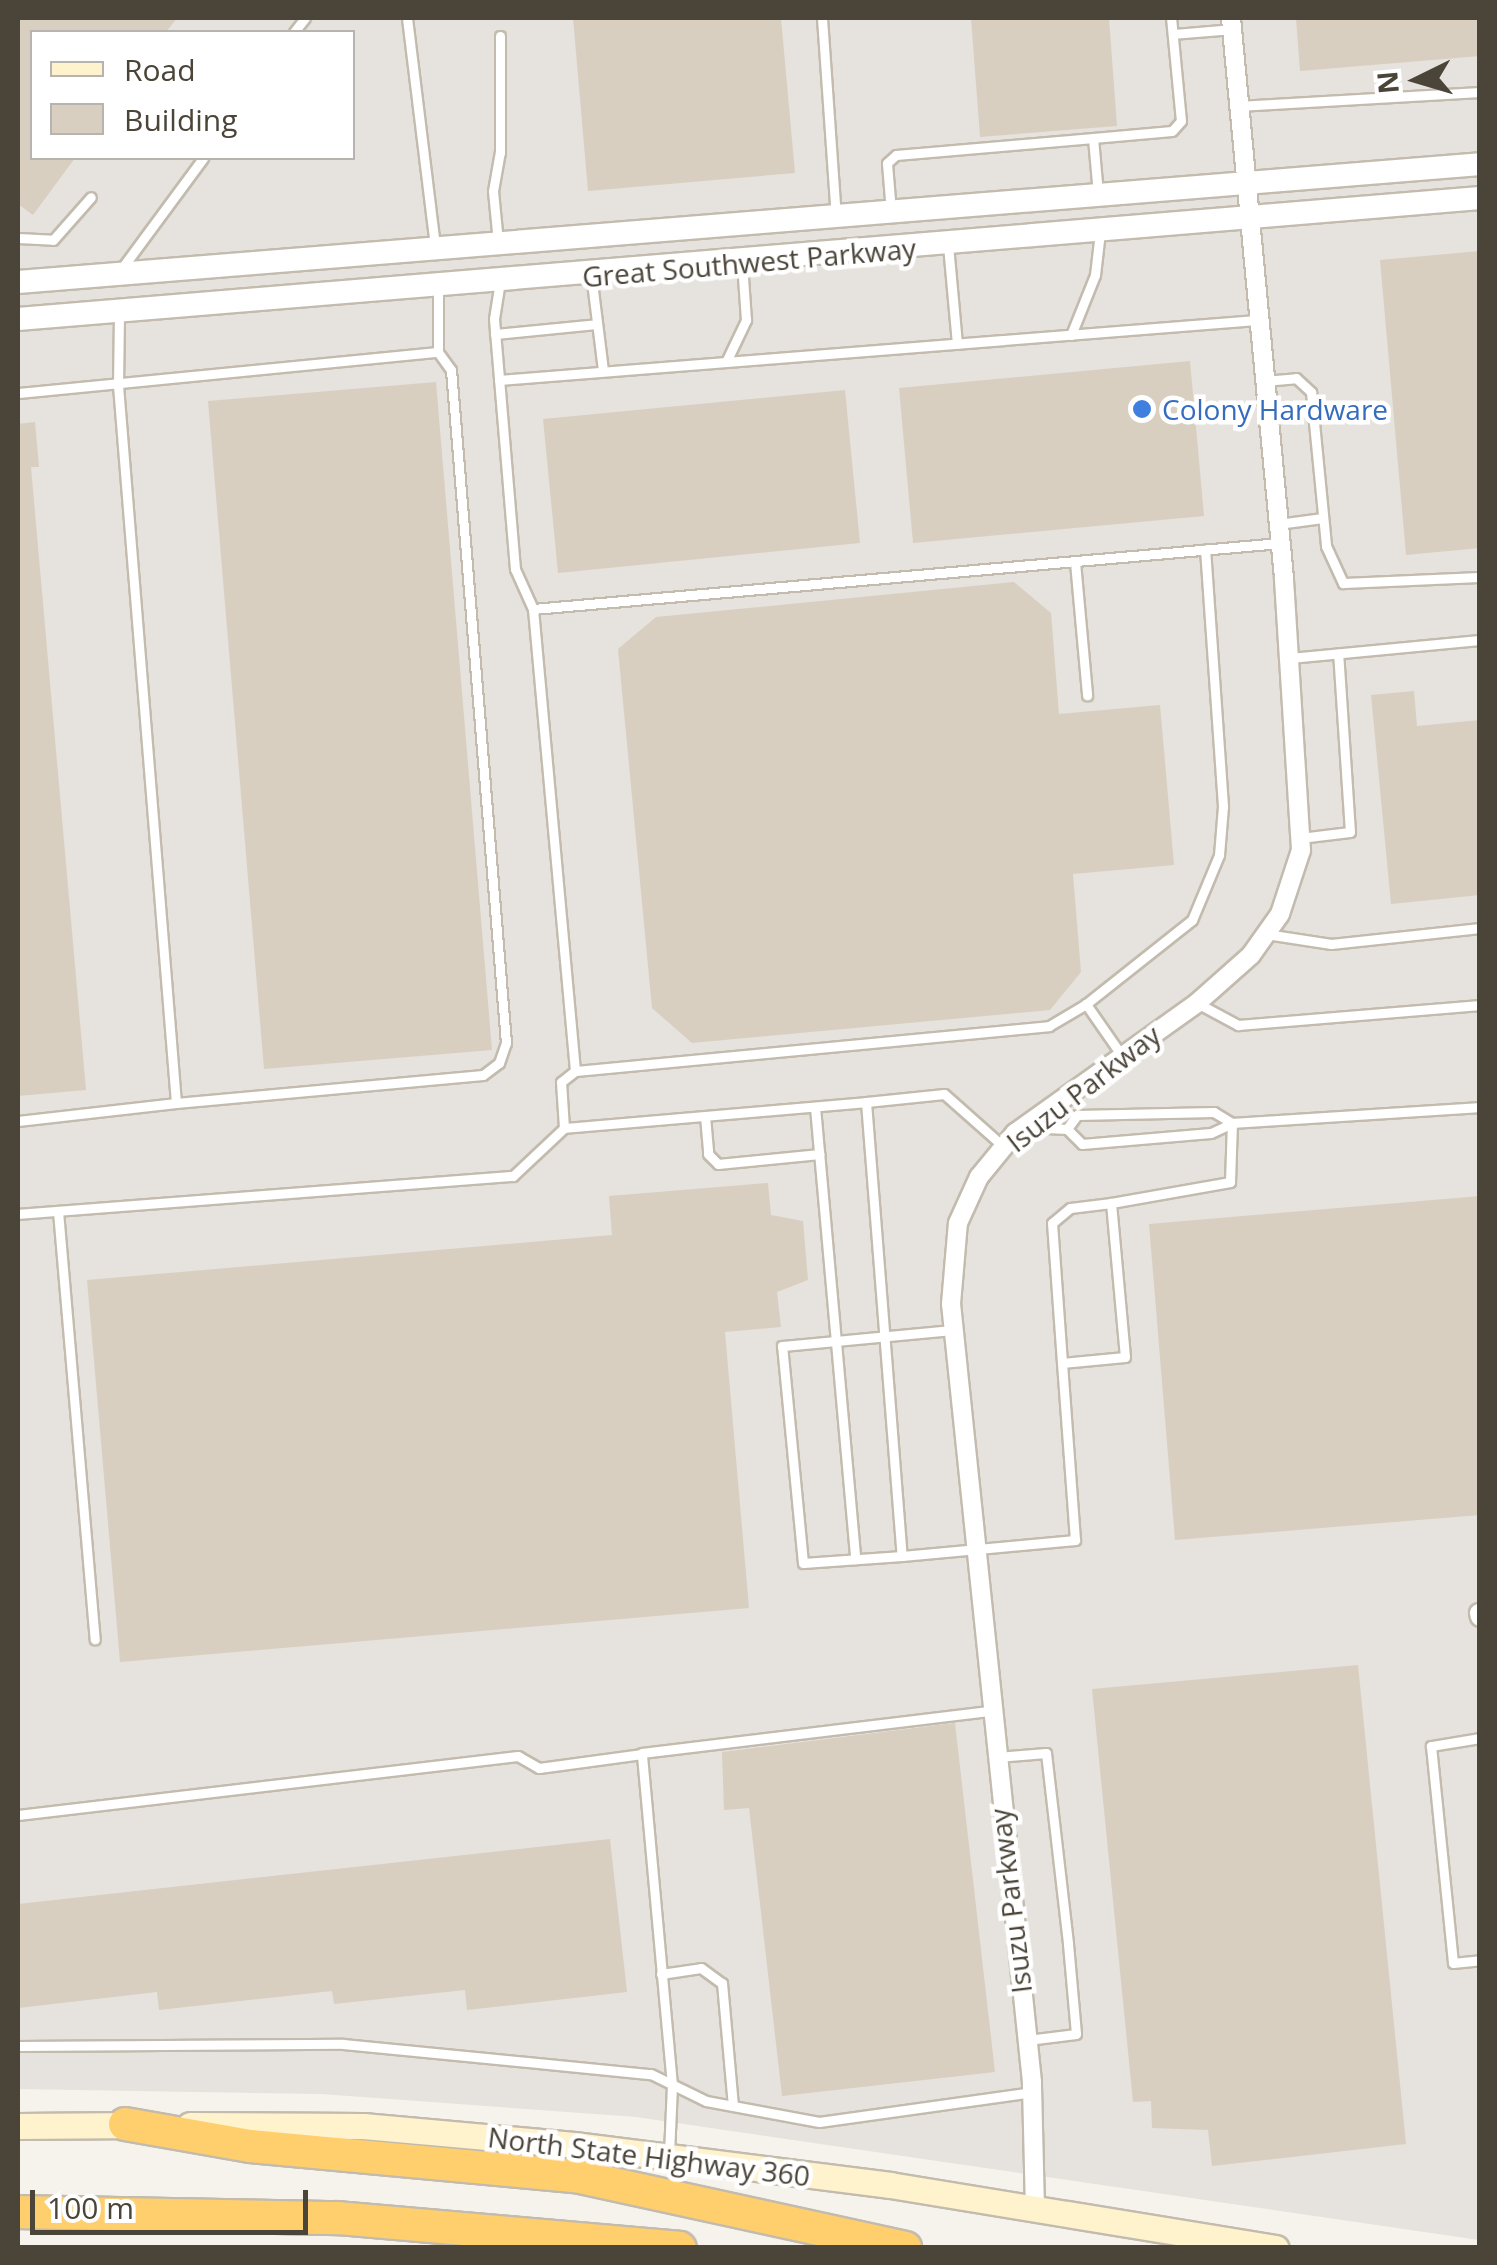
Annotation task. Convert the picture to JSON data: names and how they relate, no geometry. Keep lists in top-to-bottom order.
{
  "streets": {
    "main road": ["North State Highway 360"],
    "street": ["Great Southwest Parkway", "Isuzu Parkway"]
  },
  "crossings": [
    ["Great Southwest Parkway", "Isuzu Parkway"],
    ["Isuzu Parkway", "North State Highway 360"]
  ],
  "places": ["Colony Hardware"],
  "legend": ["Road", "Building"],
  "scale_bar": "100 m",
  "north": "left"
}
